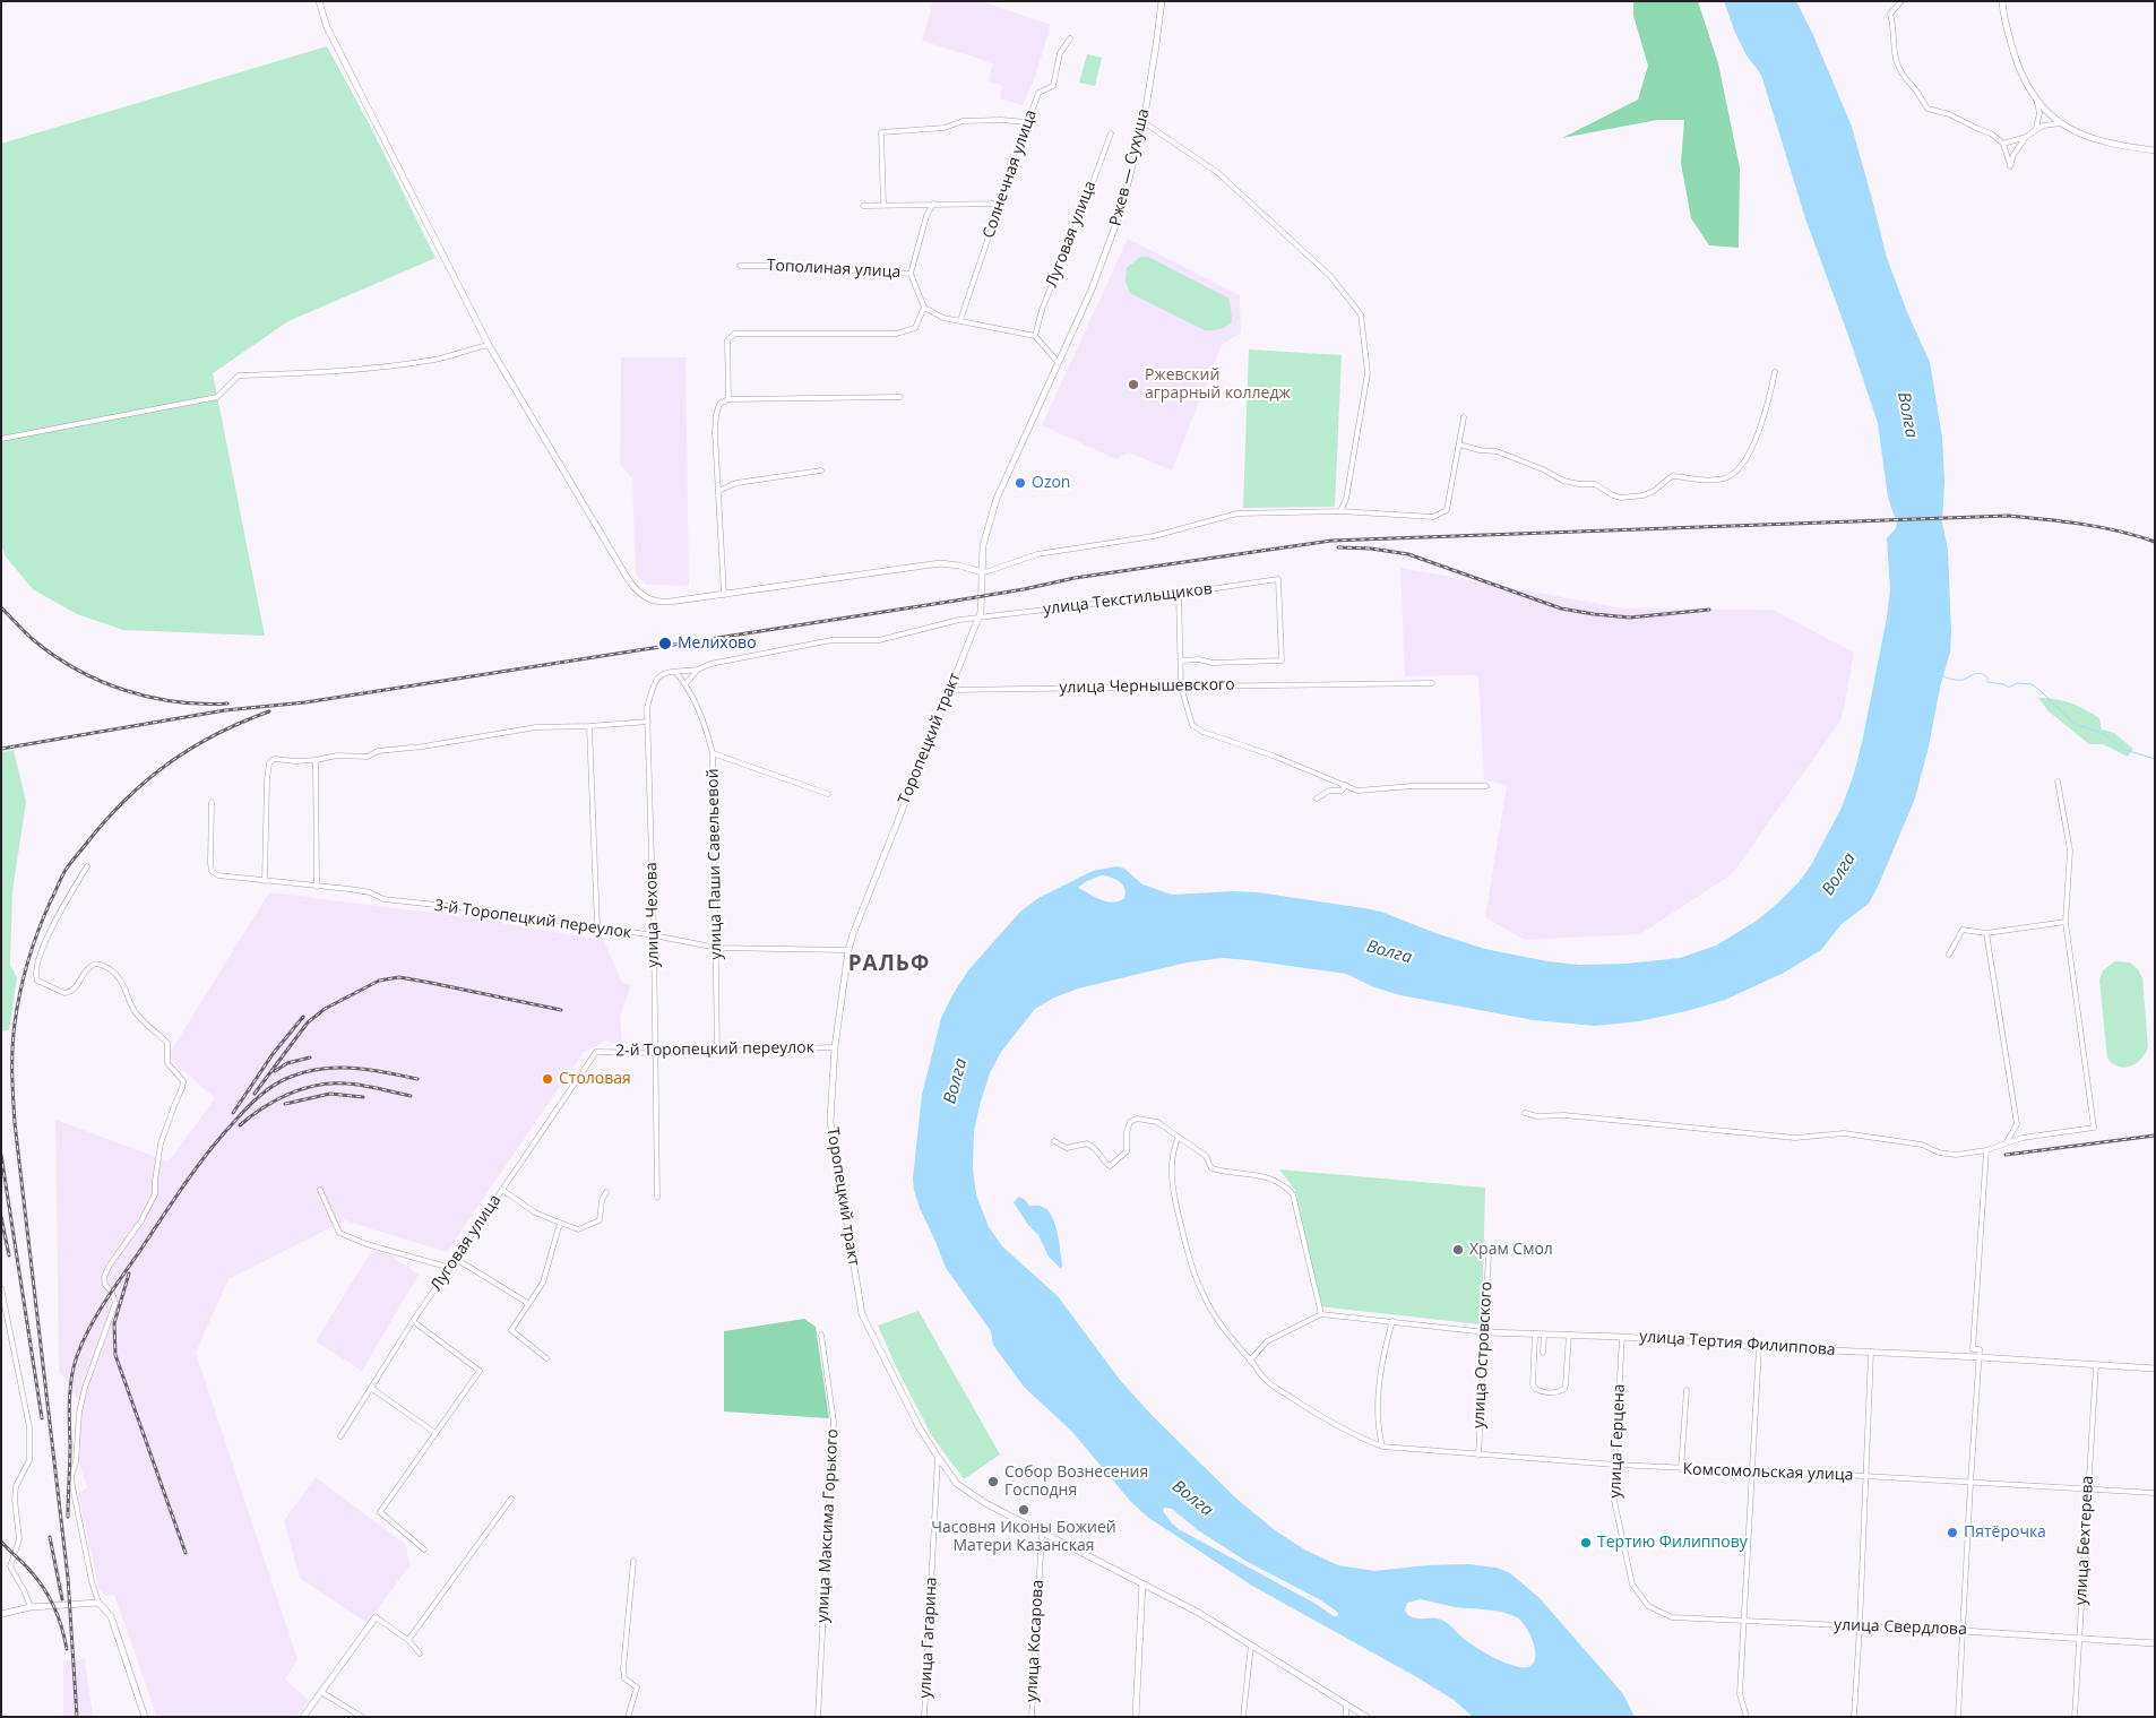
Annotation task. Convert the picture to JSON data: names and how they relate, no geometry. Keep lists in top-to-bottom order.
{
  "streets": {
    "street": [
      "Ржев — Сухуша",
      "Солнечная улица",
      "Луговая улица",
      "Тополиная улица",
      "улица Текстильщиков",
      "улица Чернышевского",
      "Торопецкий тракт",
      "улица Паши Савельевой",
      "улица Чехова",
      "3-й Торопецкий переулок",
      "2-й Торопецкий переулок",
      "улица Тертия Филиппова",
      "улица Островского",
      "улица Герцена",
      "Комсомольская улица",
      "улица Максима Горького",
      "улица Бехтерева",
      "улица Свердлова",
      "улица Гагарина",
      "улица Косарова"
    ]
  },
  "crossings": [
    ["Луговая улица", "2-й Торопецкий переулок"],
    ["улица Текстильщиков", "Торопецкий тракт"],
    ["улица Чернышевского", "Торопецкий тракт"],
    ["Торопецкий тракт", "3-й Торопецкий переулок"],
    ["Торопецкий тракт", "2-й Торопецкий переулок"],
    ["Торопецкий тракт", "улица Гагарина"],
    ["Торопецкий тракт", "улица Косарова"],
    ["улица Паши Савельевой", "улица Чехова"],
    ["улица Паши Савельевой", "3-й Торопецкий переулок"],
    ["улица Паши Савельевой", "2-й Торопецкий переулок"],
    ["улица Чехова", "3-й Торопецкий переулок"],
    ["улица Чехова", "2-й Торопецкий переулок"],
    ["улица Тертия Филиппова", "улица Островского"],
    ["улица Тертия Филиппова", "улица Герцена"],
    ["улица Тертия Филиппова", "улица Бехтерева"],
    ["улица Островского", "Комсомольская улица"],
    ["улица Герцена", "Комсомольская улица"],
    ["улица Герцена", "улица Свердлова"],
    ["Комсомольская улица", "улица Бехтерева"],
    ["улица Бехтерева", "улица Свердлова"]
  ],
  "districts": ["РАЛЬФ"],
  "water": ["Волга"],
  "places": [
    "Ржевский аграрный колледж",
    "Ozon",
    "Мелихово",
    "Столовая",
    "Храм Смол",
    "Собор Вознесения Господня",
    "Часовня Иконы Божией Матери Казанская",
    "Пятёрочка",
    "Тертию Филиппову"
  ]
}
